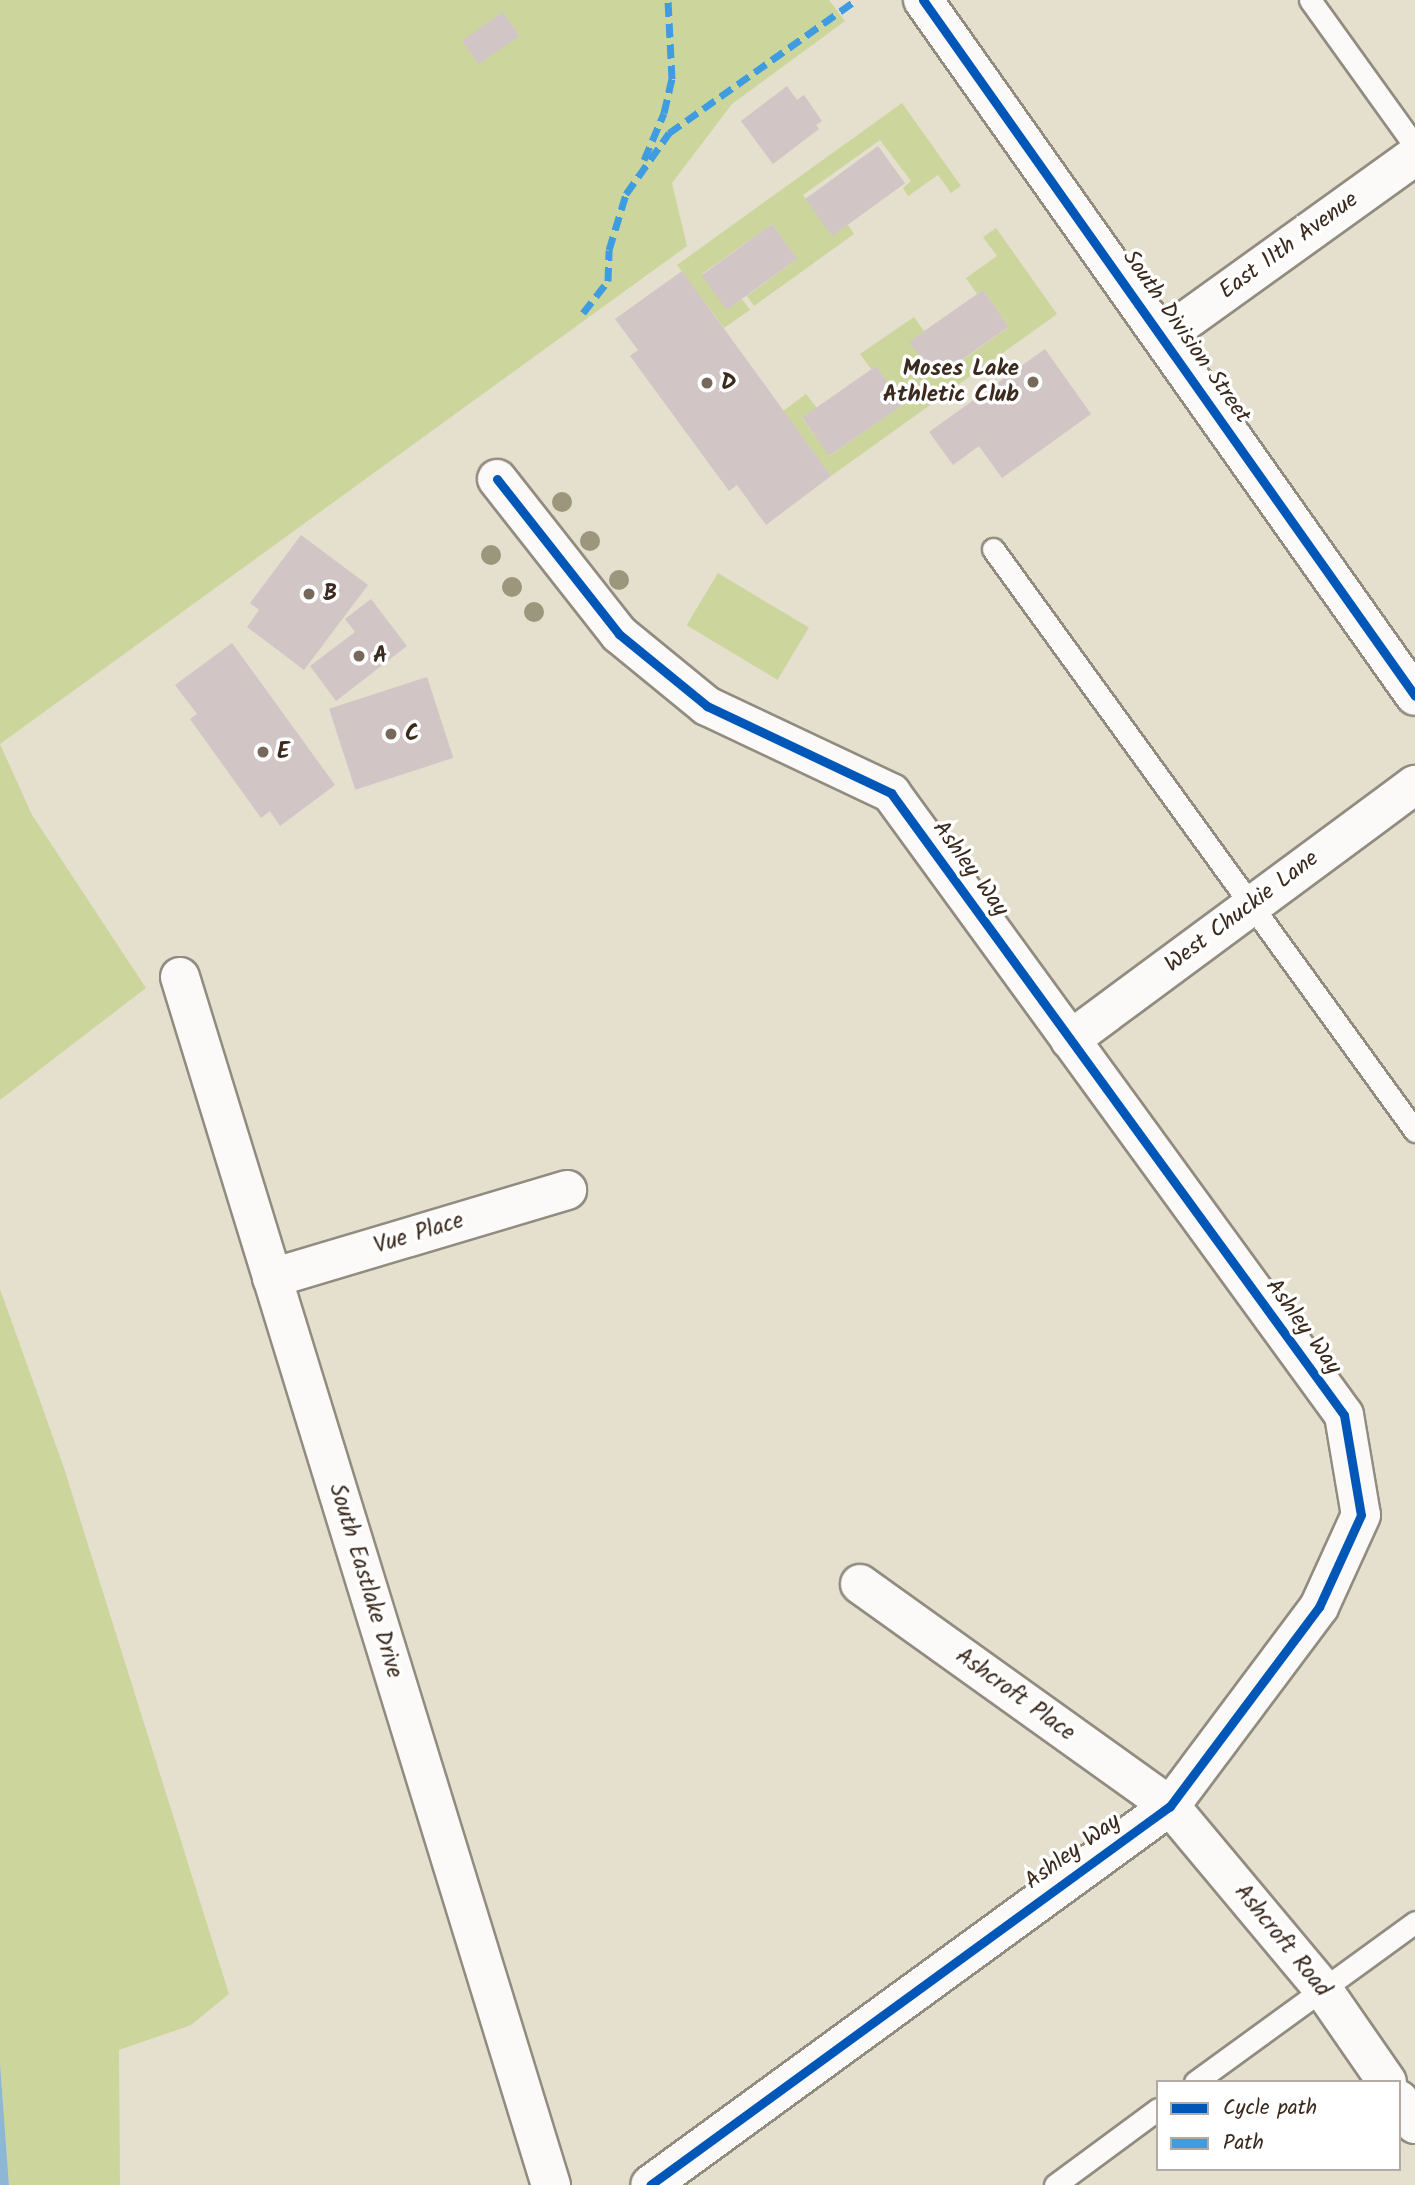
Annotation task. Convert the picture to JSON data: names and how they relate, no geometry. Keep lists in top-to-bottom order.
{
  "streets": {
    "street": [
      "East 11th Avenue",
      "South Division Street",
      "Ashley Way",
      "West Chuckie Lane",
      "Vue Place",
      "South Eastlake Drive",
      "Ashcroft Place",
      "Ashcroft Road"
    ]
  },
  "crossings": [
    ["East 11th Avenue", "South Division Street"],
    ["Ashley Way", "West Chuckie Lane"],
    ["Ashley Way", "Ashcroft Place"],
    ["Ashley Way", "Ashcroft Road"],
    ["Vue Place", "South Eastlake Drive"],
    ["Ashcroft Place", "Ashcroft Road"]
  ],
  "places": [
    "Moses Lake Athletic Club",
    "D",
    "B",
    "A",
    "C",
    "E"
  ],
  "legend": ["Cycle path", "Path"]
}
